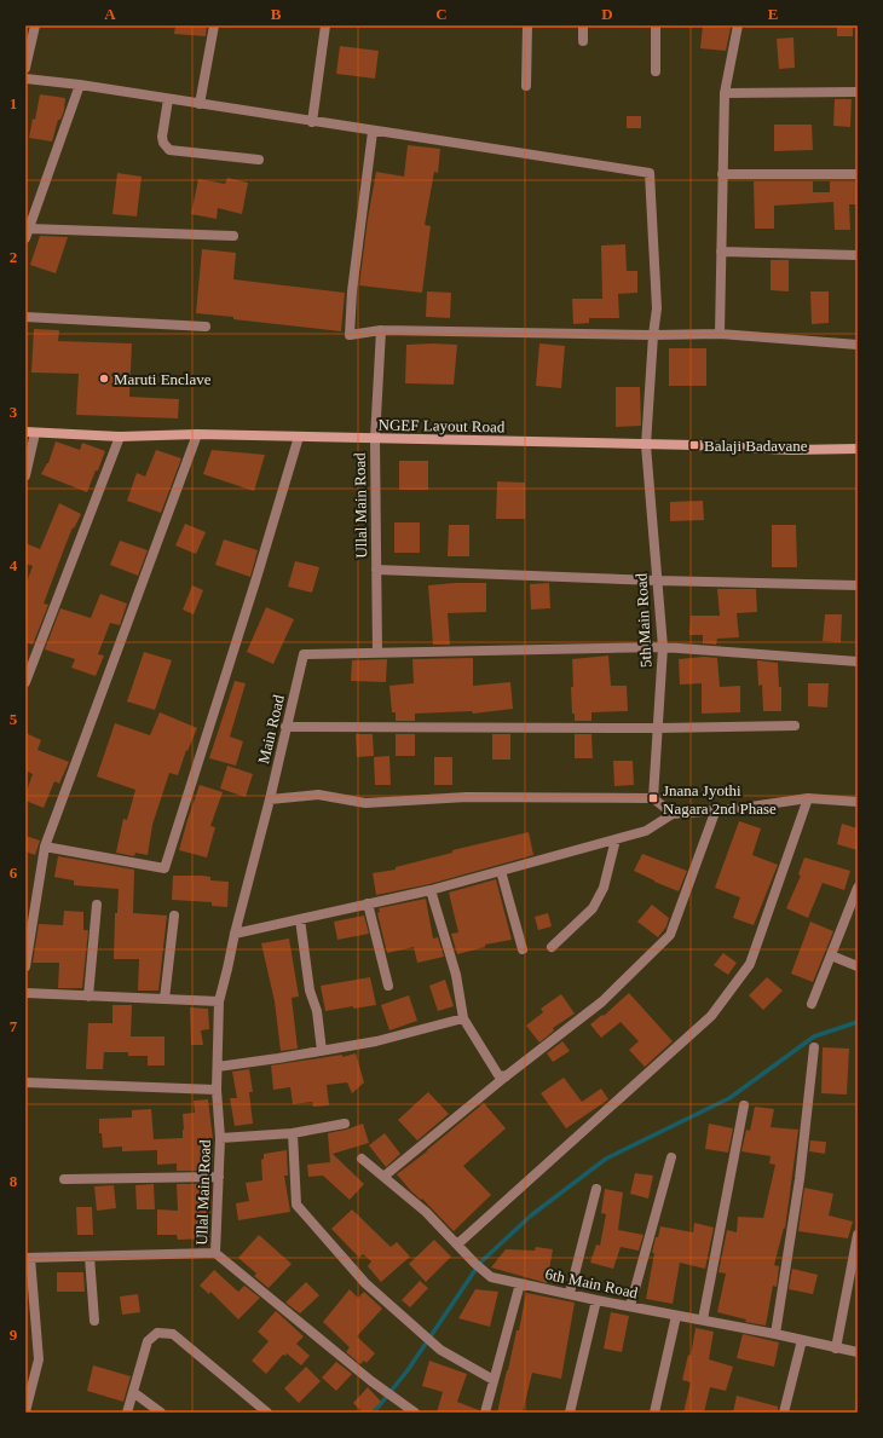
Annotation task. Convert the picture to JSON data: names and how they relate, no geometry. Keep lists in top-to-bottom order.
{
  "streets": {
    "street": [
      "NGEF Layout Road",
      "Ullal Main Road",
      "5th Main Road",
      "Main Road",
      "6th Main Road"
    ]
  },
  "crossings": [
    ["NGEF Layout Road", "Ullal Main Road"],
    ["NGEF Layout Road", "5th Main Road"],
    ["Ullal Main Road", "Main Road"]
  ],
  "places": {
    "other": ["Maruti Enclave"],
    "transit": ["Balaji Badavane", "Jnana Jyothi Nagara 2nd Phase"]
  },
  "grid": {
    "columns": [
      "A",
      "B",
      "C",
      "D",
      "E"
    ],
    "rows": [
      "1",
      "2",
      "3",
      "4",
      "5",
      "6",
      "7",
      "8",
      "9"
    ]
  }
}
